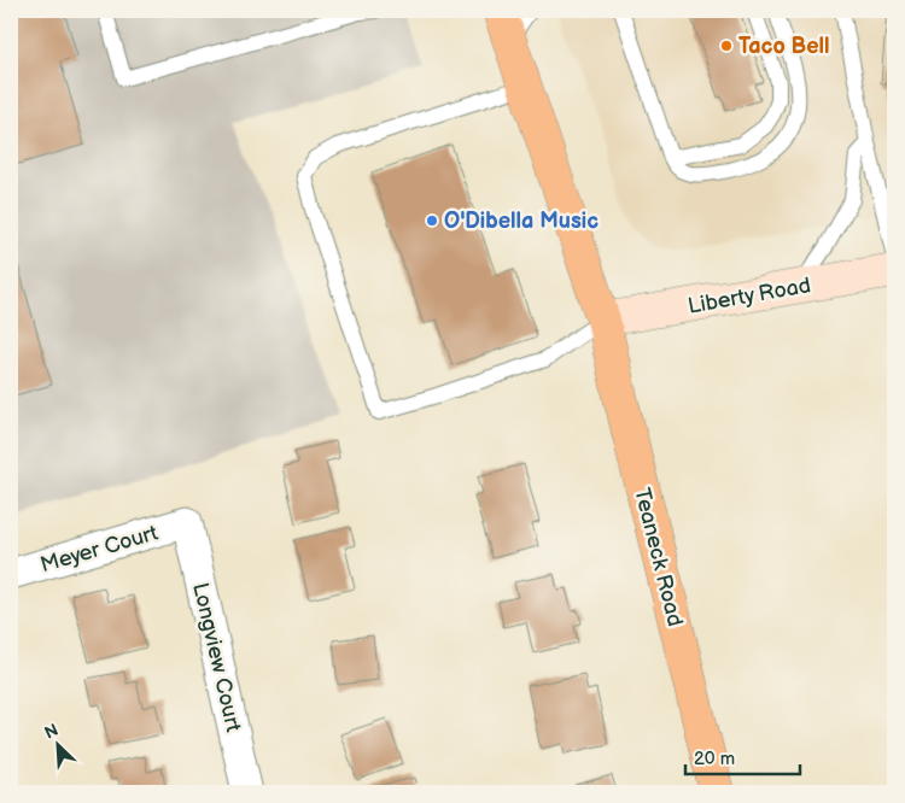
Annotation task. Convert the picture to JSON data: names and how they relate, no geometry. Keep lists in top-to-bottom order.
{
  "streets": {
    "main road": ["Liberty Road", "Teaneck Road"],
    "street": ["Meyer Court", "Longview Court"]
  },
  "crossings": [
    ["Liberty Road", "Teaneck Road"],
    ["Meyer Court", "Longview Court"]
  ],
  "places": ["Taco Bell", "O'Dibella Music"],
  "scale_bar": "20 m",
  "north": "top left"
}
